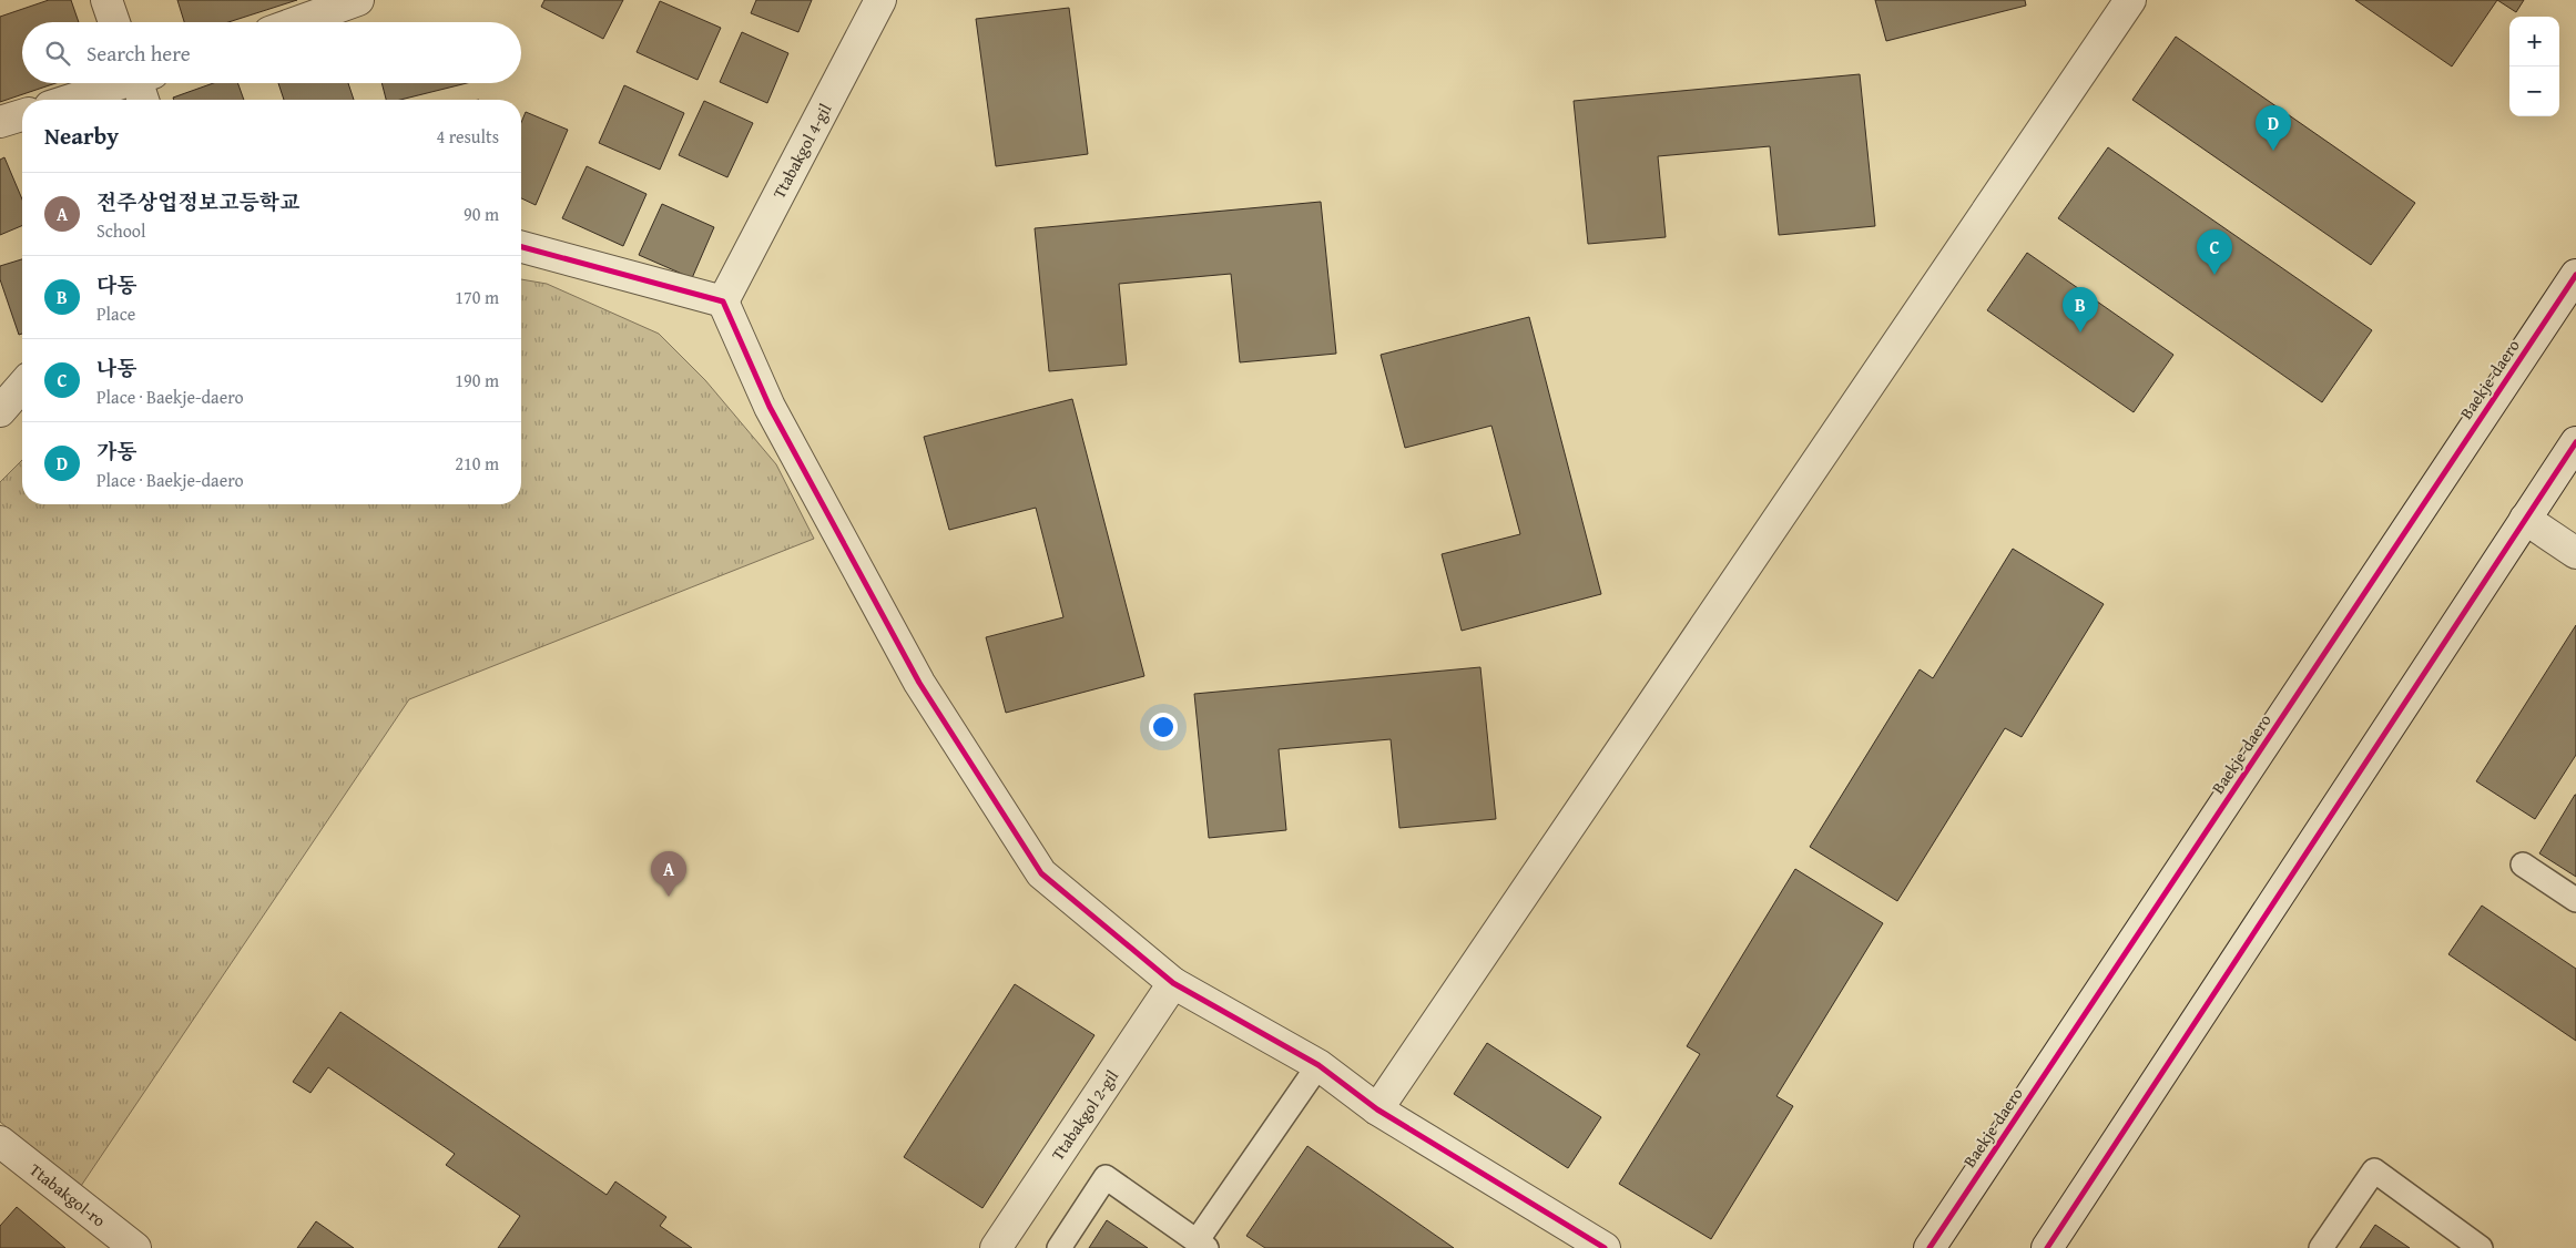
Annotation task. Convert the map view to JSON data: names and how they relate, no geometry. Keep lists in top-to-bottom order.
{
  "streets": {
    "street": [
      "Ttabakgol 4-gil",
      "Baekje-daero",
      "Ttabakgol 2-gil",
      "Ttabakgol-ro"
    ]
  },
  "page": {
    "map_buttons": ["+", "−"],
    "search": "Search here",
    "heading": ["Nearby", "4 results"],
    "pins": [
      "D",
      "C",
      "B",
      "A"
    ],
    "list": [
      {
        "mark": "A",
        "name": "전주상업정보고등학교",
        "note": "School",
        "value": "90 m"
      },
      {
        "mark": "B",
        "name": "다동",
        "note": "Place",
        "value": "170 m"
      },
      {
        "mark": "C",
        "name": "나동",
        "note": "Place · Baekje-daero",
        "value": "190 m"
      },
      {
        "mark": "D",
        "name": "가동",
        "note": "Place · Baekje-daero",
        "value": "210 m"
      }
    ]
  }
}
